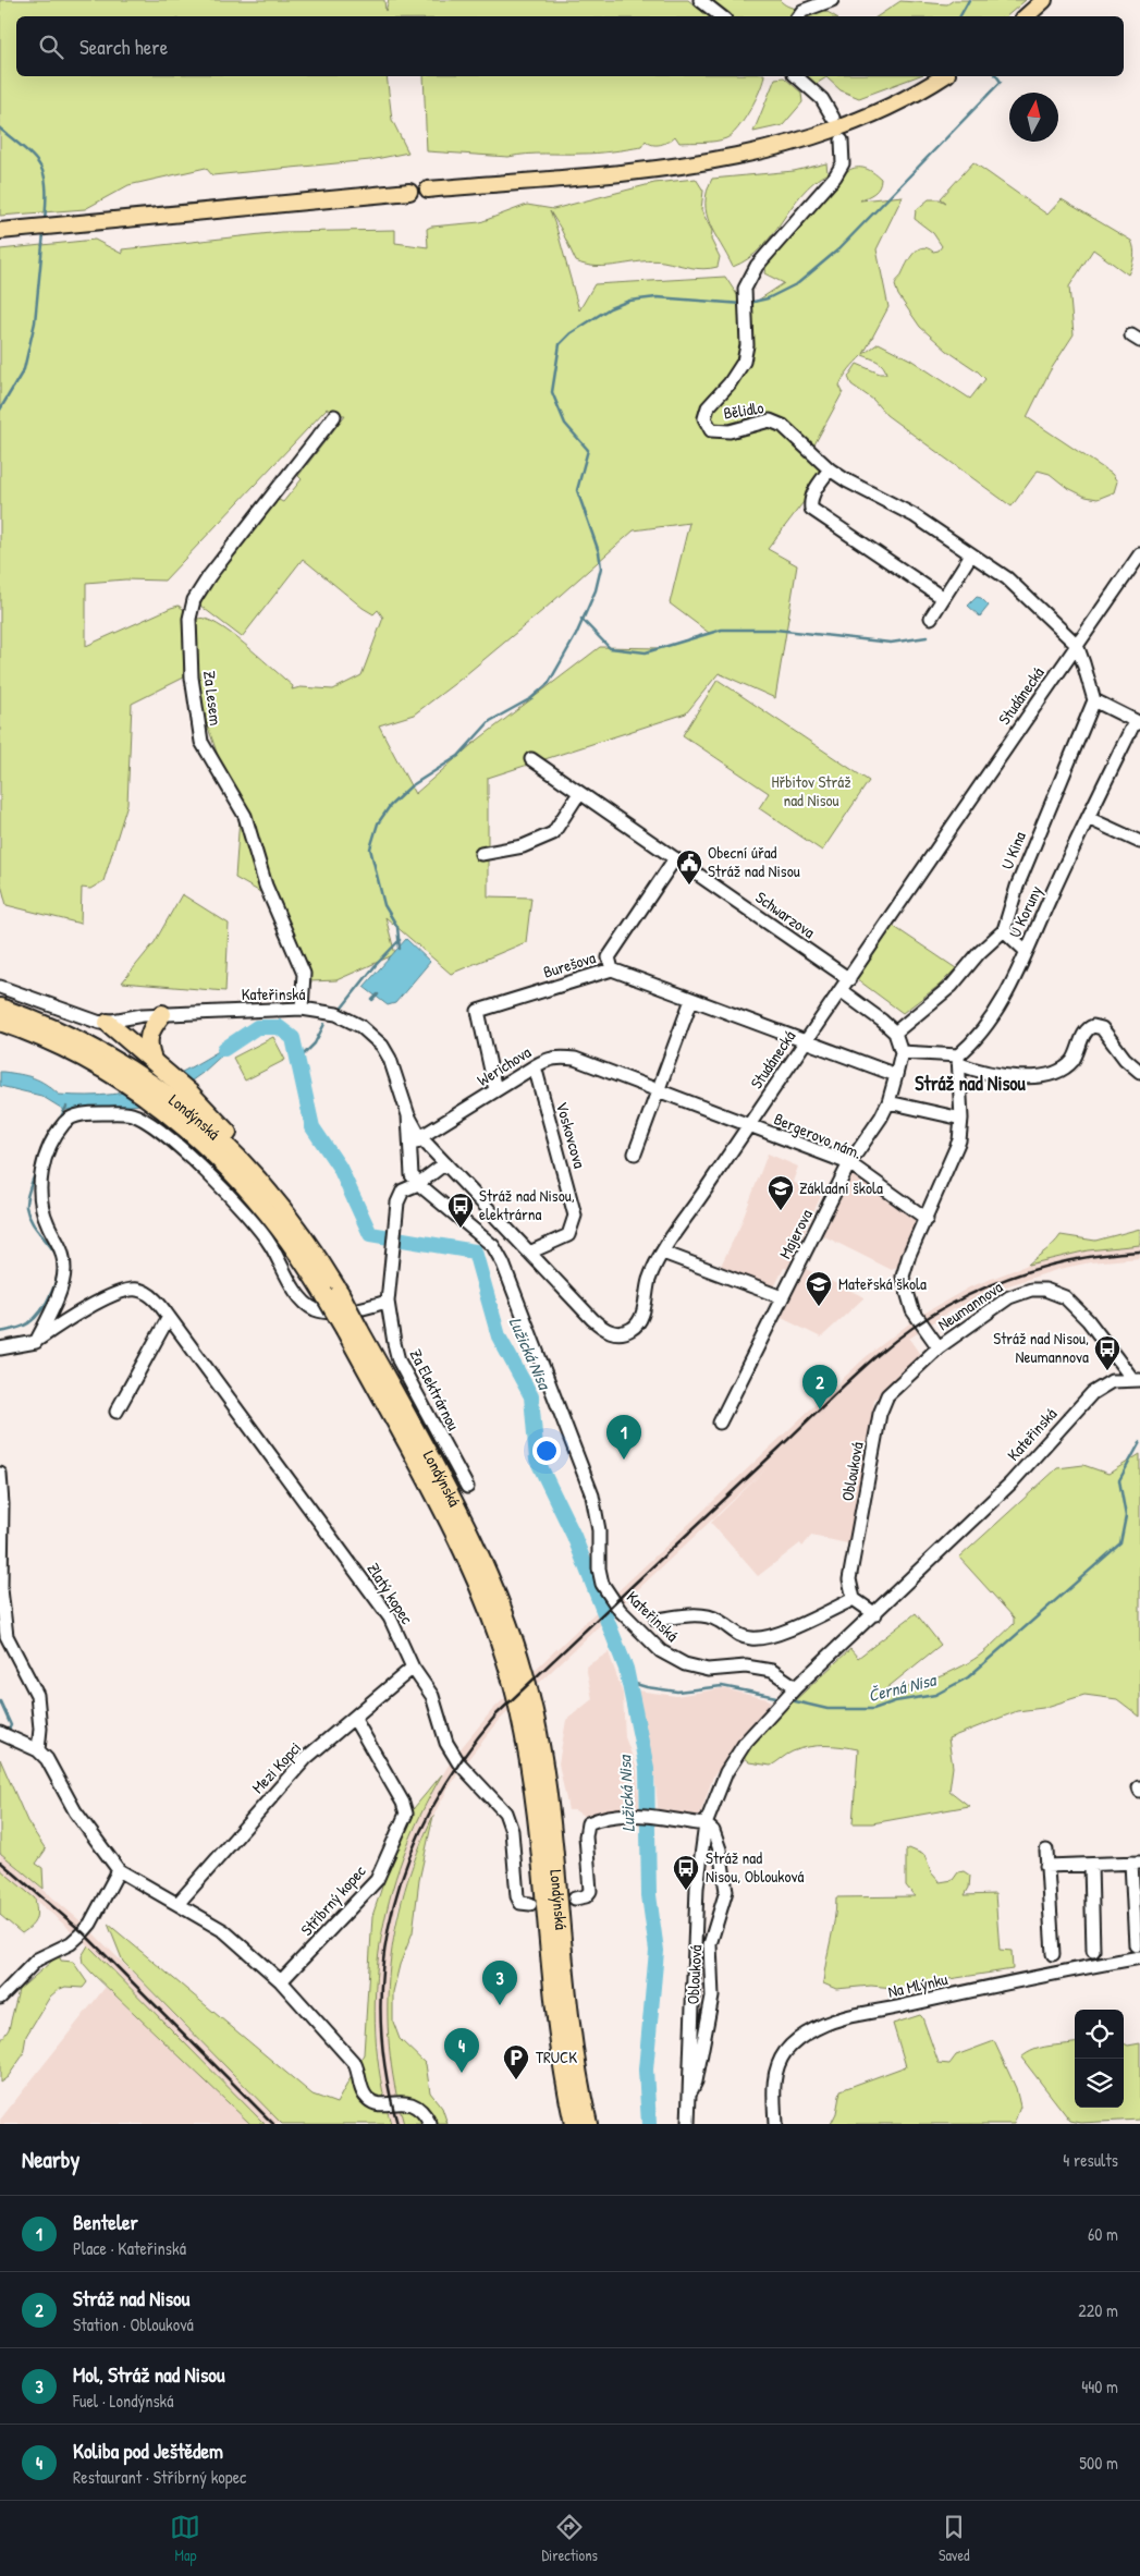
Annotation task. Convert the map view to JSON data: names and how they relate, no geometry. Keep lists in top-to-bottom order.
{
  "streets": {
    "highway": ["Londýnská"],
    "street": [
      "Bělidlo",
      "Studánecká",
      "Za Lesem",
      "U Kina",
      "U Koruny",
      "Schwarzova",
      "Burešova",
      "Kateřinská",
      "Werichova",
      "Voskovcova",
      "Bergerovo nám.",
      "Majerova",
      "Neumannova",
      "Za Elektrárnou",
      "Oblouková",
      "Zlatý kopec",
      "Mezi Kopci",
      "Stříbrný kopec",
      "Na Mlýnku"
    ]
  },
  "crossings": [
    ["Bělidlo", "Studánecká"],
    ["Studánecká", "Schwarzova"],
    ["Studánecká", "Burešova"],
    ["Studánecká", "Kateřinská"],
    ["Studánecká", "Werichova"],
    ["Studánecká", "Voskovcova"],
    ["Studánecká", "Bergerovo nám."],
    ["Za Lesem", "Kateřinská"],
    ["U Koruny", "Neumannova"],
    ["Burešova", "Werichova"],
    ["Kateřinská", "Werichova"],
    ["Kateřinská", "Neumannova"],
    ["Kateřinská", "Za Elektrárnou"],
    ["Kateřinská", "Oblouková"],
    ["Werichova", "Voskovcova"],
    ["Werichova", "Bergerovo nám."],
    ["Londýnská", "Oblouková"],
    ["Bergerovo nám.", "Majerova"],
    ["Bergerovo nám.", "Neumannova"],
    ["Neumannova", "Oblouková"],
    ["Zlatý kopec", "Mezi Kopci"],
    ["Mezi Kopci", "Stříbrný kopec"]
  ],
  "districts": ["Stráž nad Nisou"],
  "water": ["Lužická Nisa", "Černá Nisa"],
  "parks": ["Hřbitov Stráž nad Nisou"],
  "places": {
    "public building": ["Obecní úřad Stráž nad Nisou"],
    "school or university": ["Základní škola", "Mateřská škola"],
    "bus stop": ["Stráž nad Nisou, elektrárna", "Stráž nad Nisou, Neumannova", "Stráž nad Nisou, Oblouková"],
    "parking": ["TRUCK"]
  },
  "north": "top",
  "page": {
    "search": "Search here",
    "pins": [
      "2",
      "1",
      "3",
      "4"
    ],
    "heading": ["Nearby", "4 results"],
    "list": [
      {
        "mark": "1",
        "name": "Benteler",
        "note": "Place · Kateřinská",
        "value": "60 m"
      },
      {
        "mark": "2",
        "name": "Stráž nad Nisou",
        "note": "Station · Oblouková",
        "value": "220 m"
      },
      {
        "mark": "3",
        "name": "Mol, Stráž nad Nisou",
        "note": "Fuel · Londýnská",
        "value": "440 m"
      },
      {
        "mark": "4",
        "name": "Koliba pod Ještědem",
        "note": "Restaurant · Stříbrný kopec",
        "value": "500 m"
      }
    ],
    "nav": ["Map", "Directions", "Saved"]
  }
}
